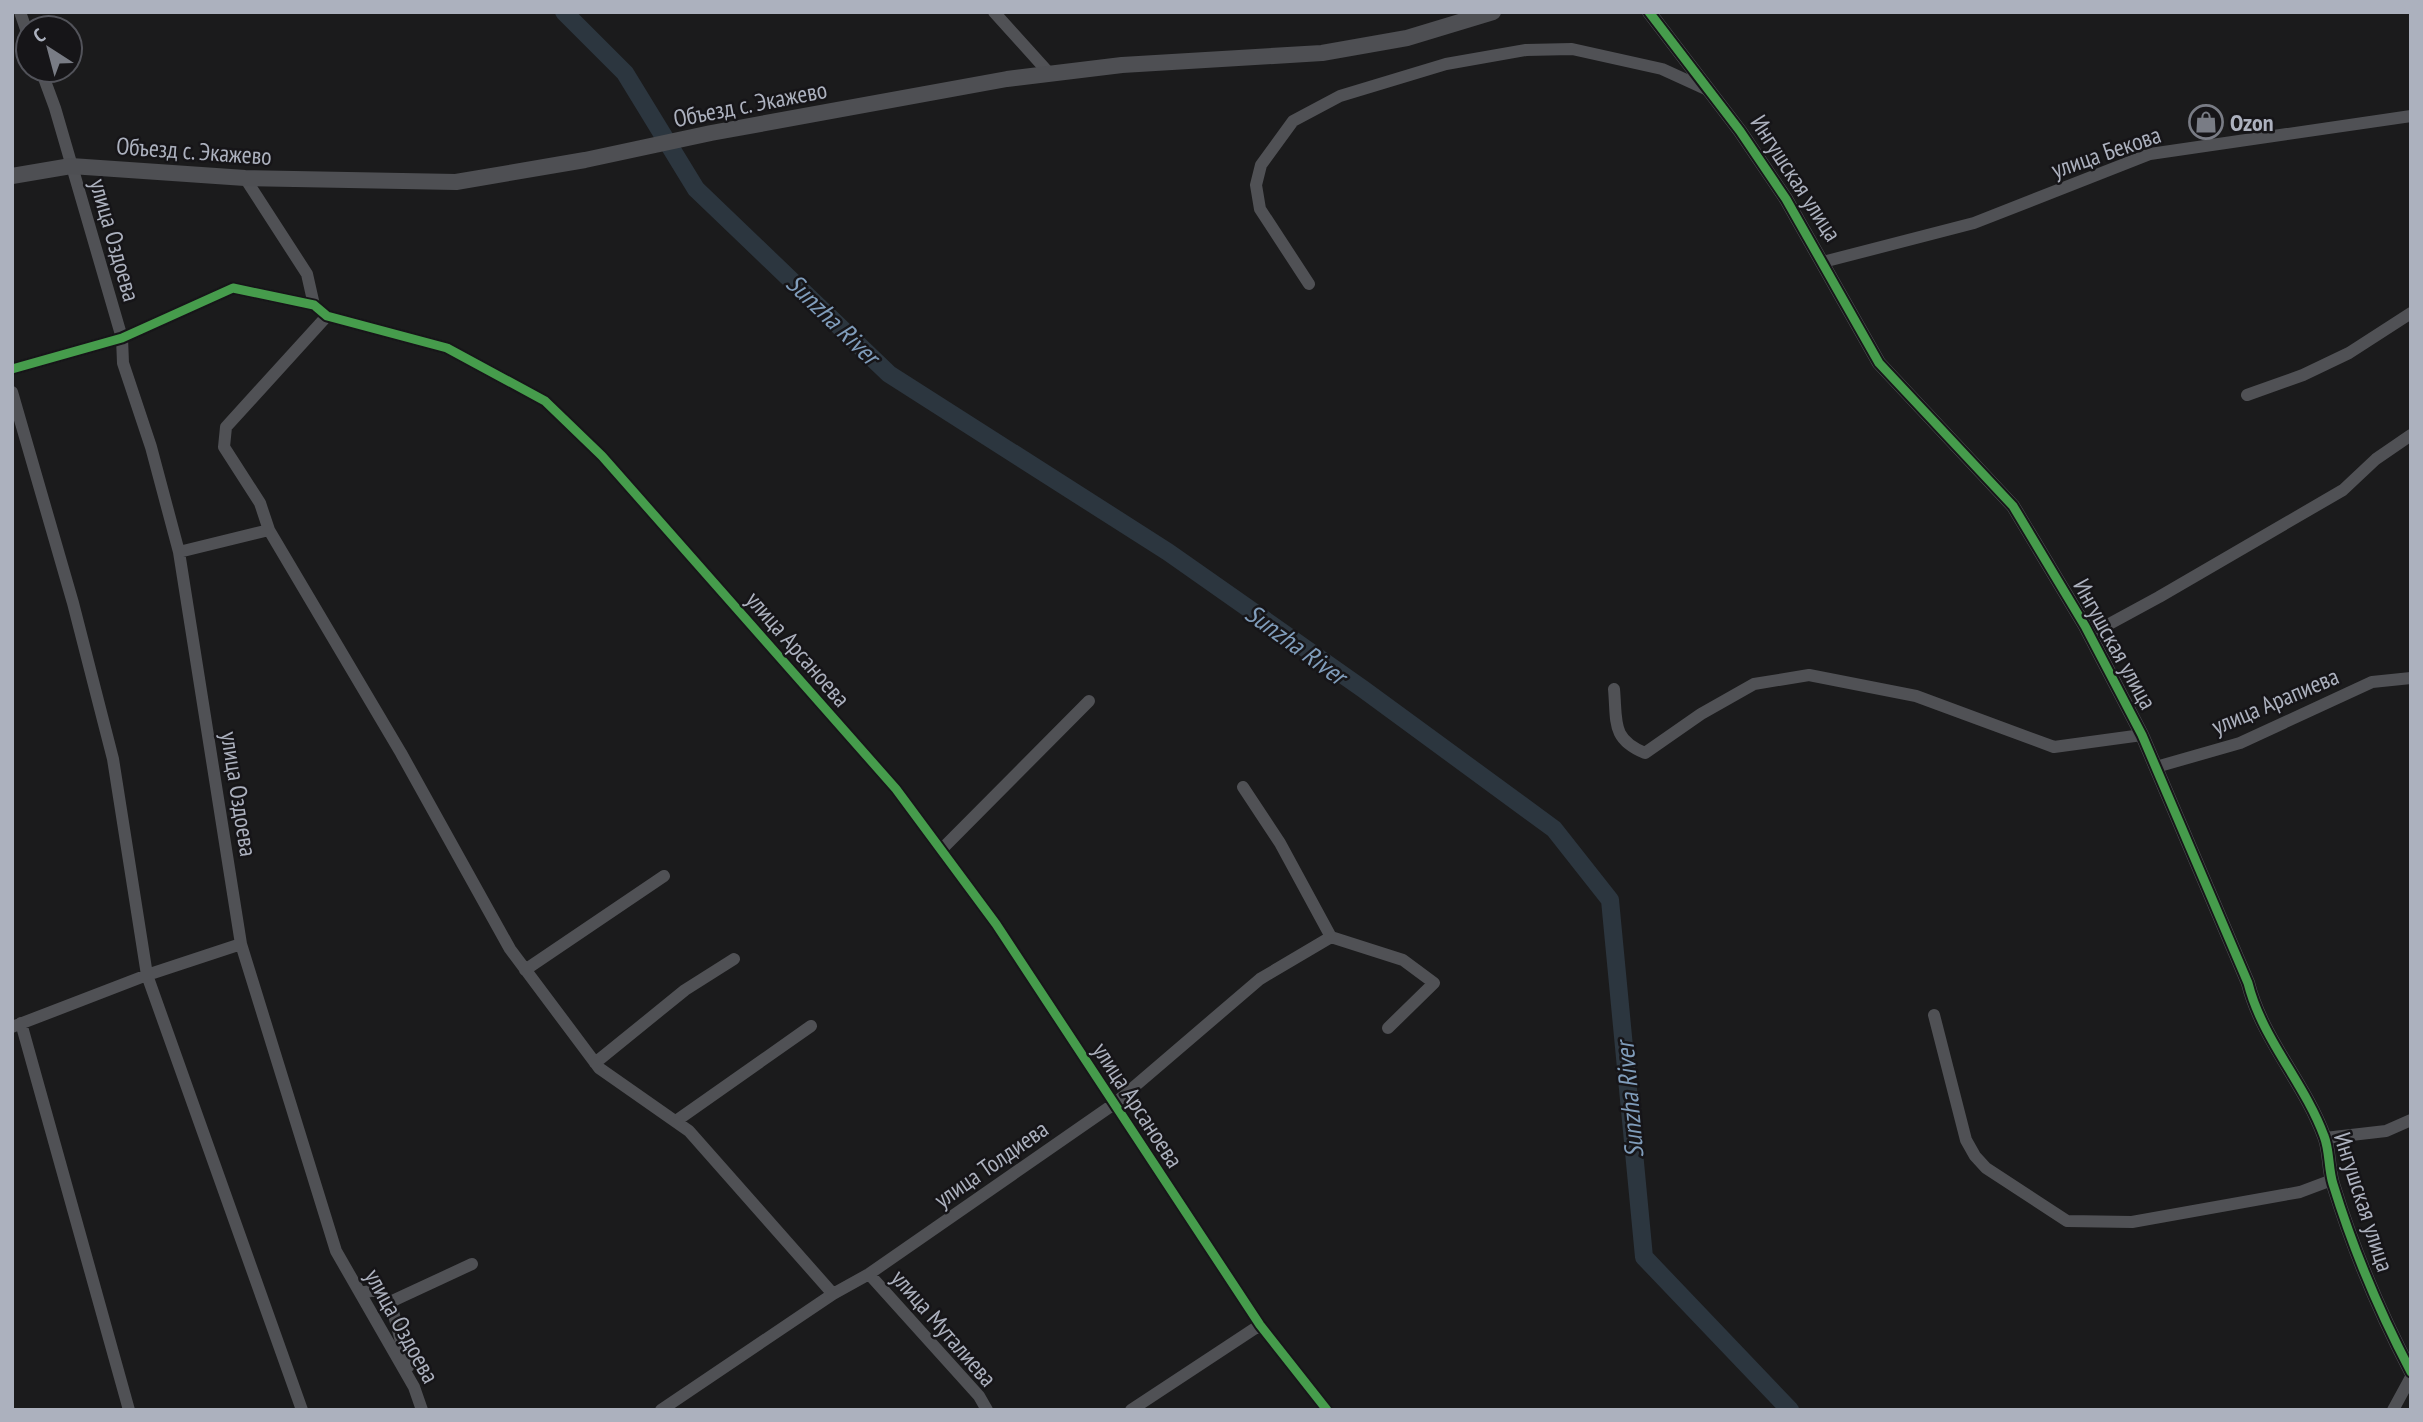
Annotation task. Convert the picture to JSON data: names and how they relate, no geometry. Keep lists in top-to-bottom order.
{
  "streets": {
    "main road": ["Объезд с. Экажево"],
    "street": [
      "улица Бекова",
      "Ингушская улица",
      "улица Оздоева",
      "улица Арсаноева",
      "улица Арапиева",
      "улица Толдиева",
      "улица Муталиева"
    ]
  },
  "crossings": [
    ["Объезд с. Экажево", "улица Оздоева"],
    ["улица Бекова", "Ингушская улица"],
    ["Ингушская улица", "улица Арапиева"],
    ["улица Оздоева", "улица Арсаноева"],
    ["улица Арсаноева", "улица Толдиева"],
    ["улица Толдиева", "улица Муталиева"]
  ],
  "water": ["Sunzha River"],
  "places": {
    "shop": ["Ozon"]
  },
  "north": "top left"
}
